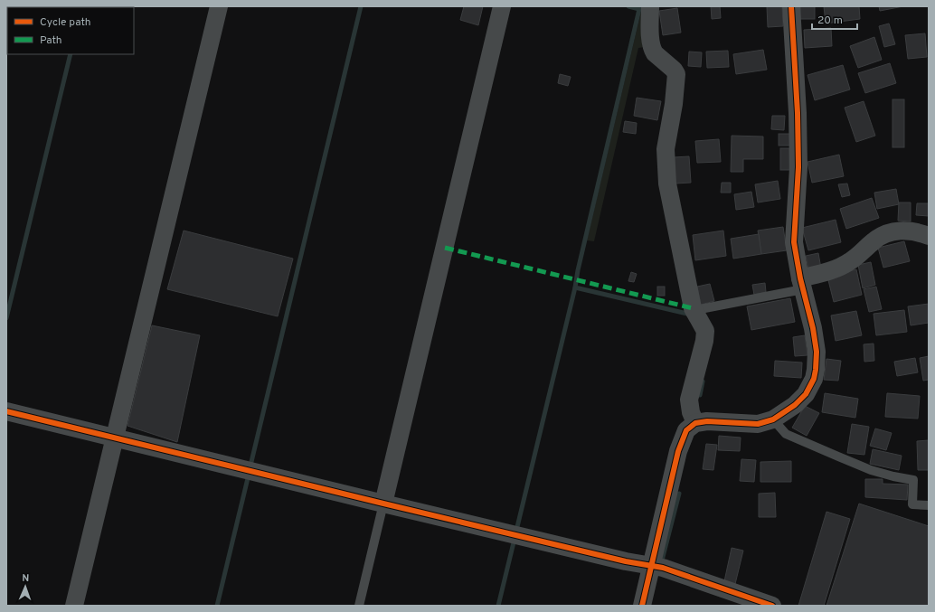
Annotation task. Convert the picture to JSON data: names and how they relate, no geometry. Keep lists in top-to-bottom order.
{
  "legend": ["Cycle path", "Path"],
  "scale_bar": "20 m",
  "north": "top"
}
